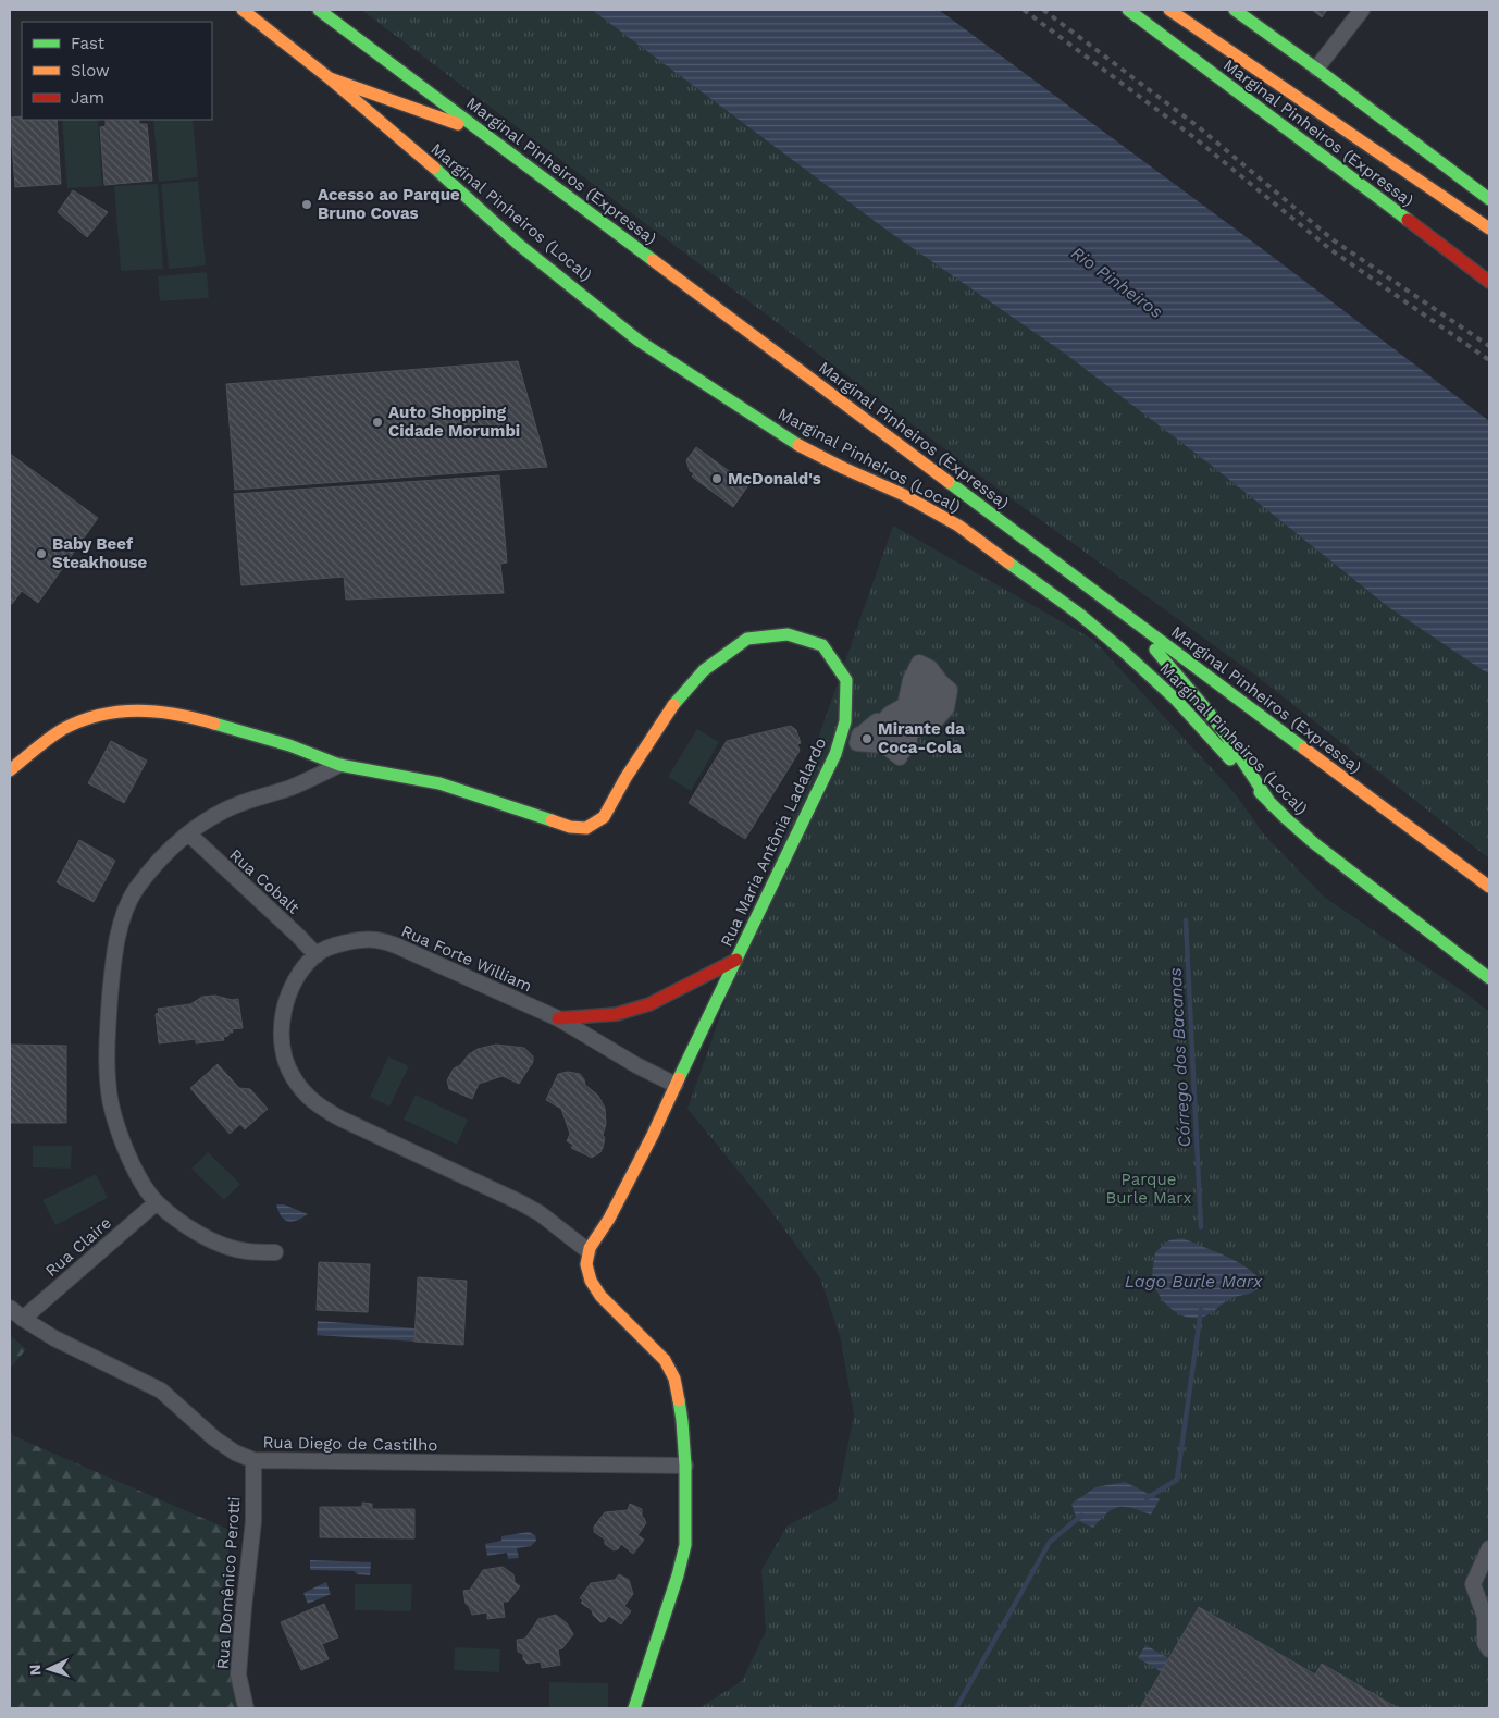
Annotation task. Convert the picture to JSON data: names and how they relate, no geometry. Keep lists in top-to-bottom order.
{
  "streets": {
    "main road": ["Marginal Pinheiros (Expressa)", "Marginal Pinheiros (Local)", "Rua Maria Antônia Ladalardo"],
    "street": [
      "Rua Cobalt",
      "Rua Forte William",
      "Rua Claire",
      "Rua Diego de Castilho",
      "Rua Domênico Perotti"
    ]
  },
  "crossings": [
    ["Rua Maria Antônia Ladalardo", "Rua Forte William"],
    ["Rua Cobalt", "Rua Forte William"],
    ["Rua Claire", "Rua Diego de Castilho"],
    ["Rua Diego de Castilho", "Rua Domênico Perotti"]
  ],
  "water": ["Rio Pinheiros", "Córrego dos Bacanas", "Lago Burle Marx"],
  "parks": ["Parque Burle Marx"],
  "places": [
    "Acesso ao Parque Bruno Covas",
    "Auto Shopping Cidade Morumbi",
    "McDonald's",
    "Baby Beef Steakhouse",
    "Mirante da Coca-Cola"
  ],
  "legend": ["Fast", "Slow", "Jam"],
  "north": "left"
}
